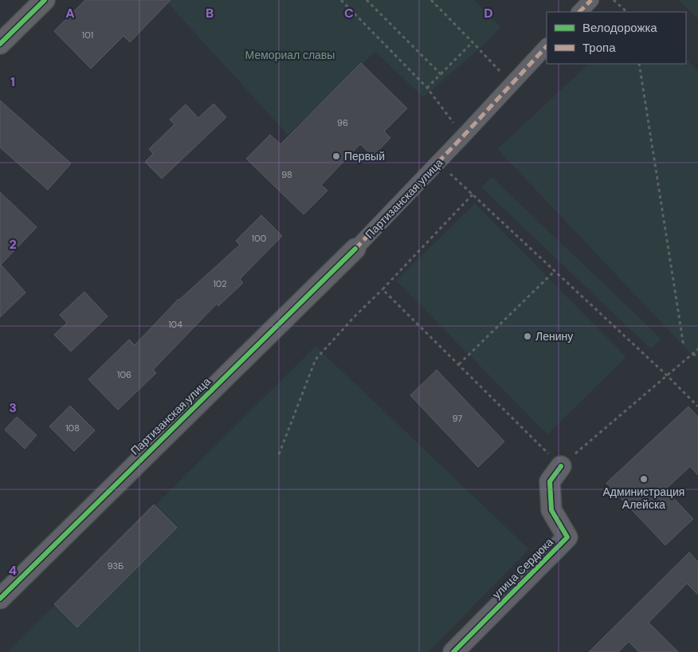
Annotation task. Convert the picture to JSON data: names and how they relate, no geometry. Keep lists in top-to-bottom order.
{
  "streets": {
    "street": ["Партизанская улица", "улица Сердюка"]
  },
  "parks": ["Мемориал славы"],
  "places": ["Первый", "Ленину", "Администрация Алейска"],
  "house_numbers": [
    "101",
    "96",
    "98",
    "100",
    "102",
    "104",
    "106",
    "97",
    "108",
    "93Б"
  ],
  "legend": ["Велодорожка", "Тропа"],
  "grid": {
    "columns": [
      "A",
      "B",
      "C",
      "D"
    ],
    "rows": [
      "1",
      "2",
      "3",
      "4"
    ]
  }
}
